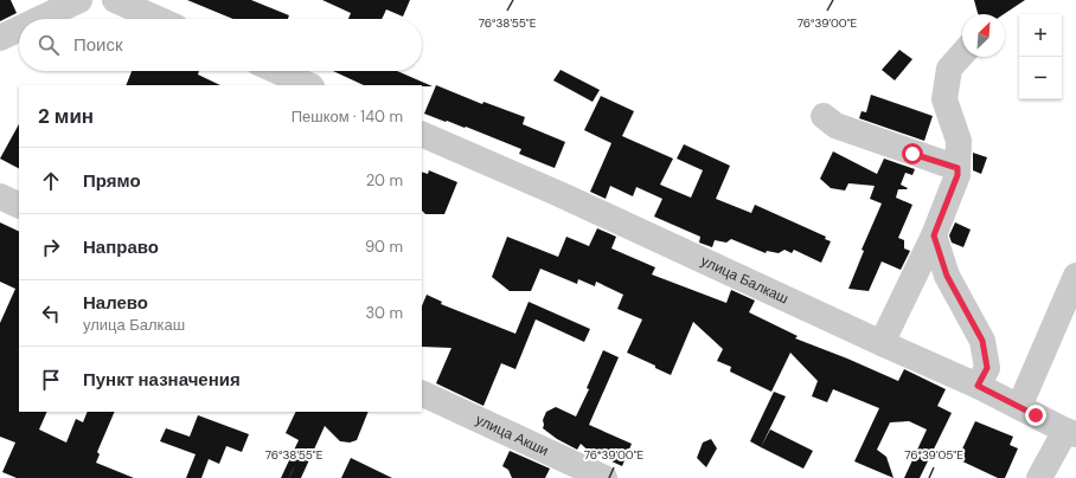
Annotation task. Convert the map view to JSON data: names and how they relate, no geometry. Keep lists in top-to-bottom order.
{
  "streets": {
    "street": ["улица Балкаш", "улица Акши"]
  },
  "north": "top right",
  "page": {
    "map_buttons": ["+", "−"],
    "search": "Поиск",
    "heading": ["2 мин", "Пешком · 140 m"],
    "list": [
      ["Прямо", "20 m"],
      ["Направо", "90 m"],
      ["Налево", "улица Балкаш", "30 m"],
      "Пункт назначения"
    ]
  },
  "coordinates": ["76°38'55\"E", "76°39'00\"E", "76°39'05\"E"]
}
